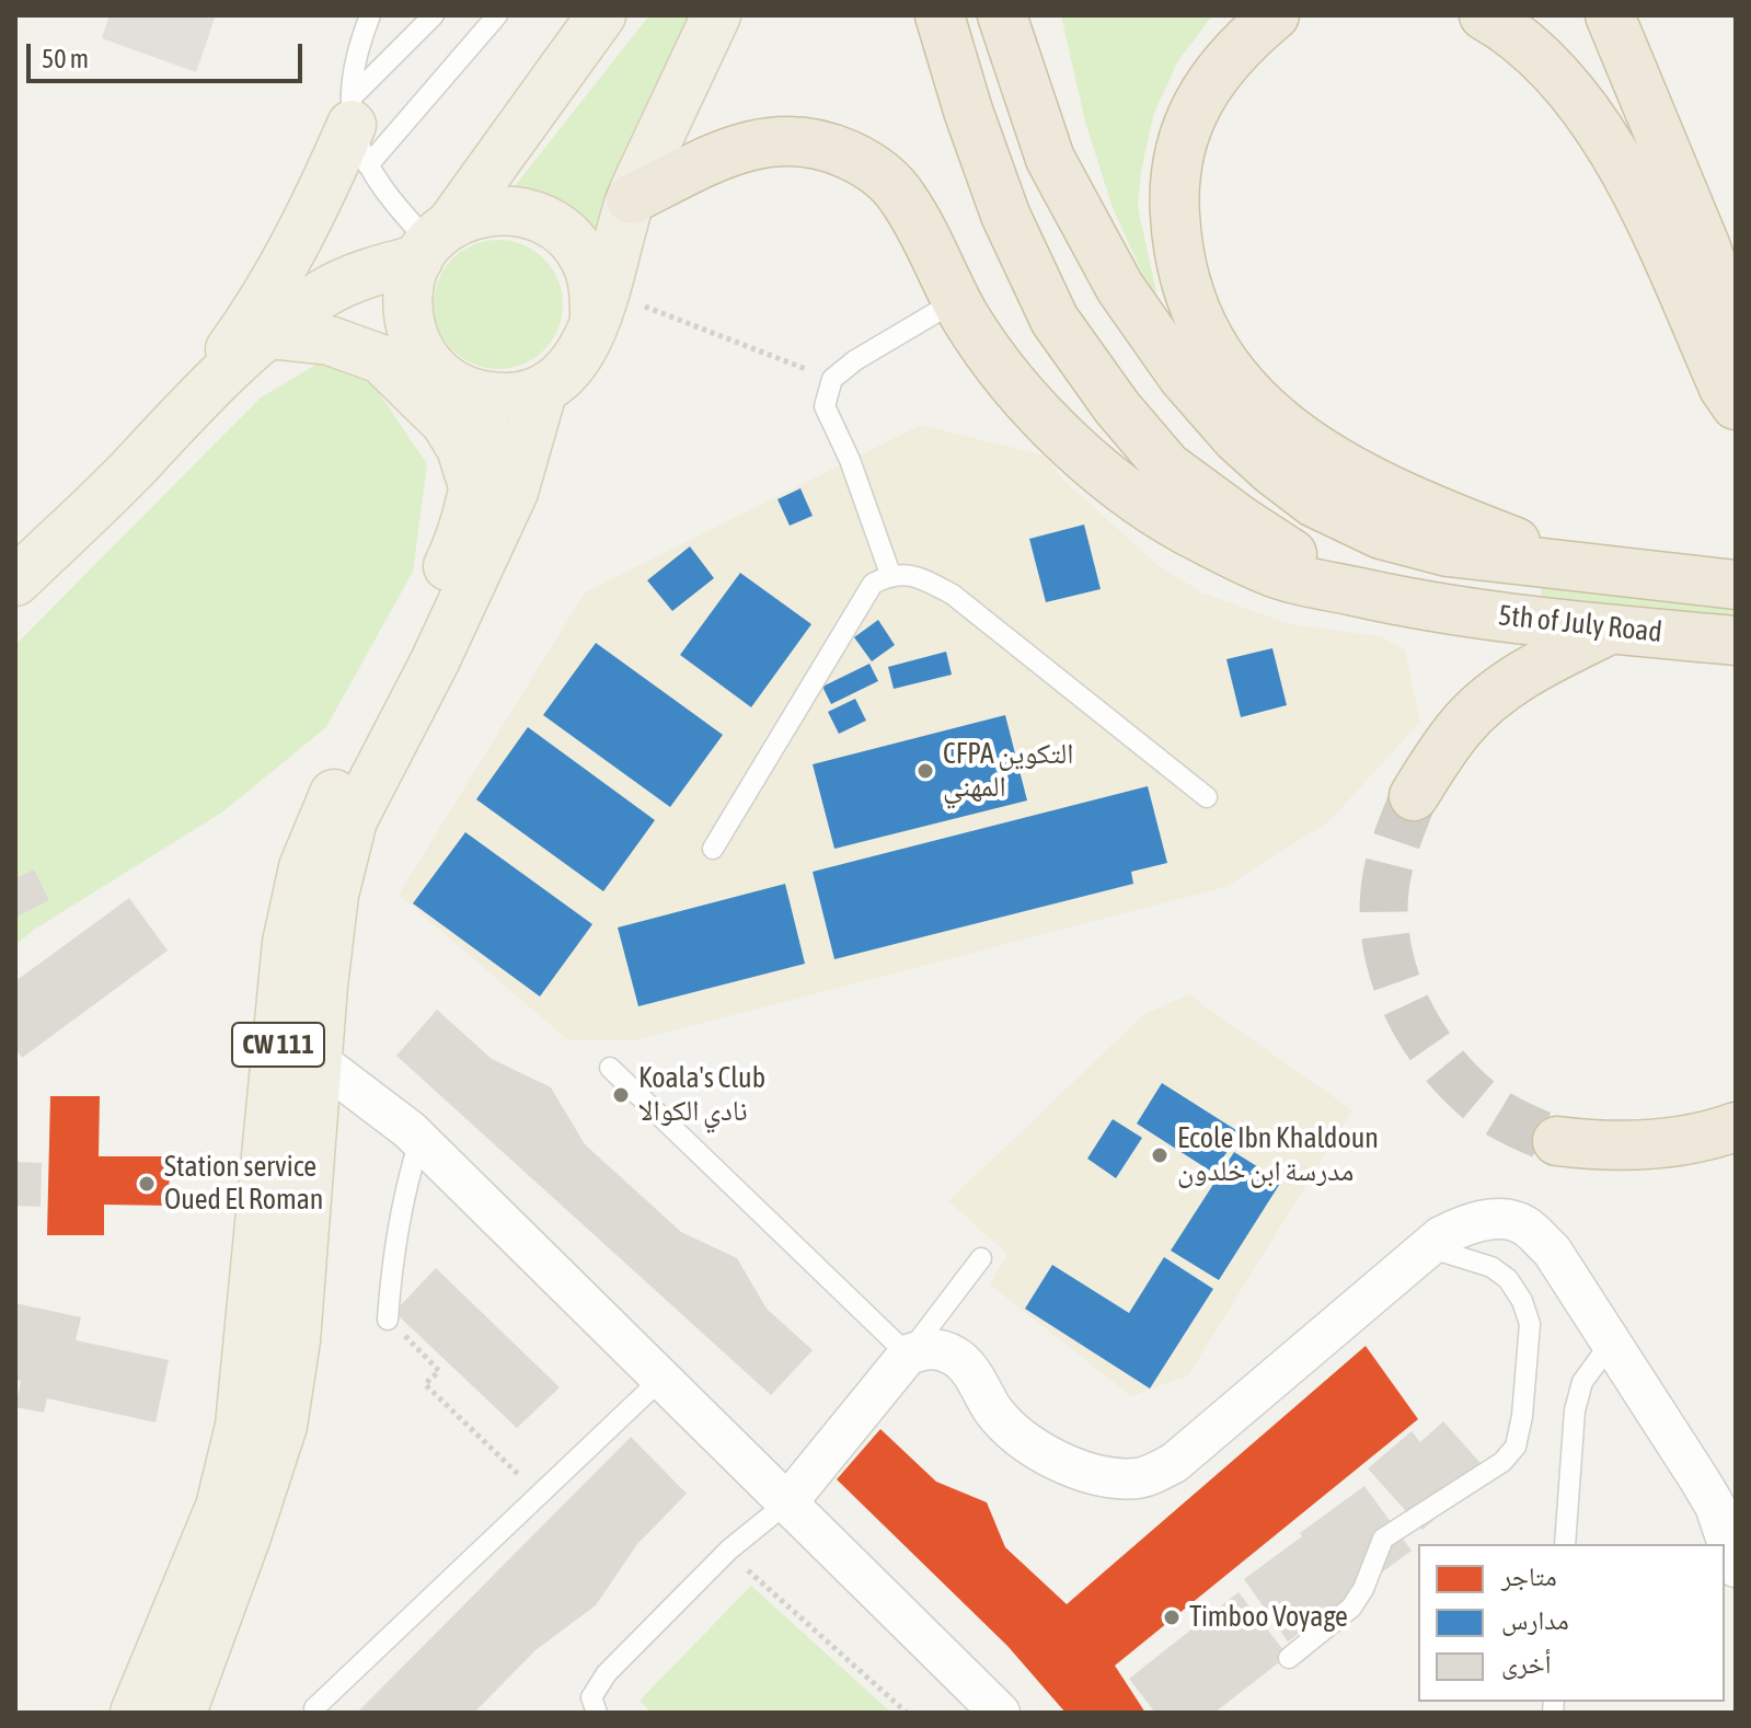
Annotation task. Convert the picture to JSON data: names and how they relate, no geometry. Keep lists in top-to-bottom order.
{
  "streets": {
    "highway": ["5th of July Road"],
    "main road": ["CW 111"]
  },
  "places": [
    "CFPA التكوين المهني",
    "Koala's Club نادي الكوالا",
    "Ecole Ibn Khaldoun مدرسة ابن خلدون",
    "Station service Oued El Roman",
    "Timboo Voyage"
  ],
  "legend": ["متاجر", "مدارس", "أخرى"],
  "scale_bar": "50 m"
}
